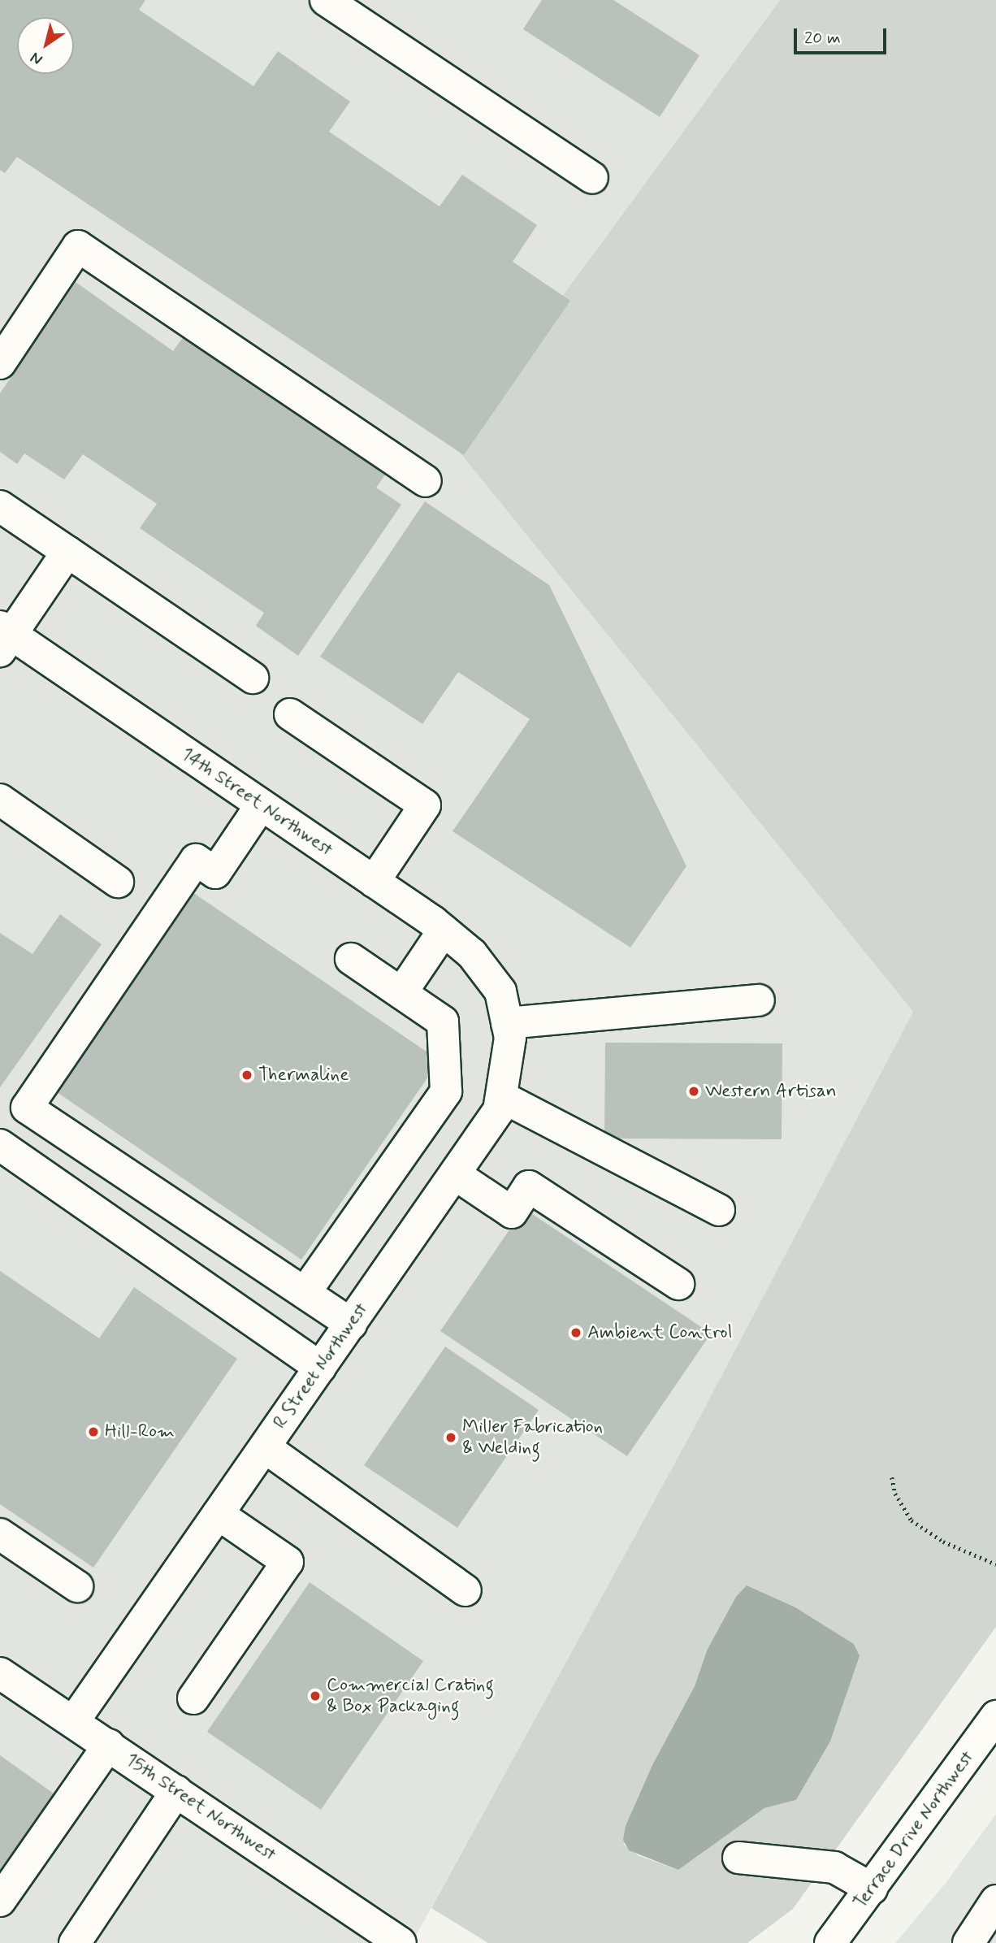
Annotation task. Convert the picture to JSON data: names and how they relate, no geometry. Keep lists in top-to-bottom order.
{
  "streets": {
    "street": [
      "14th Street Northwest",
      "R Street Northwest",
      "15th Street Northwest",
      "Terrace Drive Northwest"
    ]
  },
  "crossings": [
    ["14th Street Northwest", "R Street Northwest"],
    ["R Street Northwest", "15th Street Northwest"]
  ],
  "places": [
    "Thermaline",
    "Western Artisan",
    "Ambient Control",
    "Hill-Rom",
    "Miller Fabrication & Welding",
    "Commercial Crating & Box Packaging"
  ],
  "scale_bar": "20 m",
  "north": "bottom left"
}
